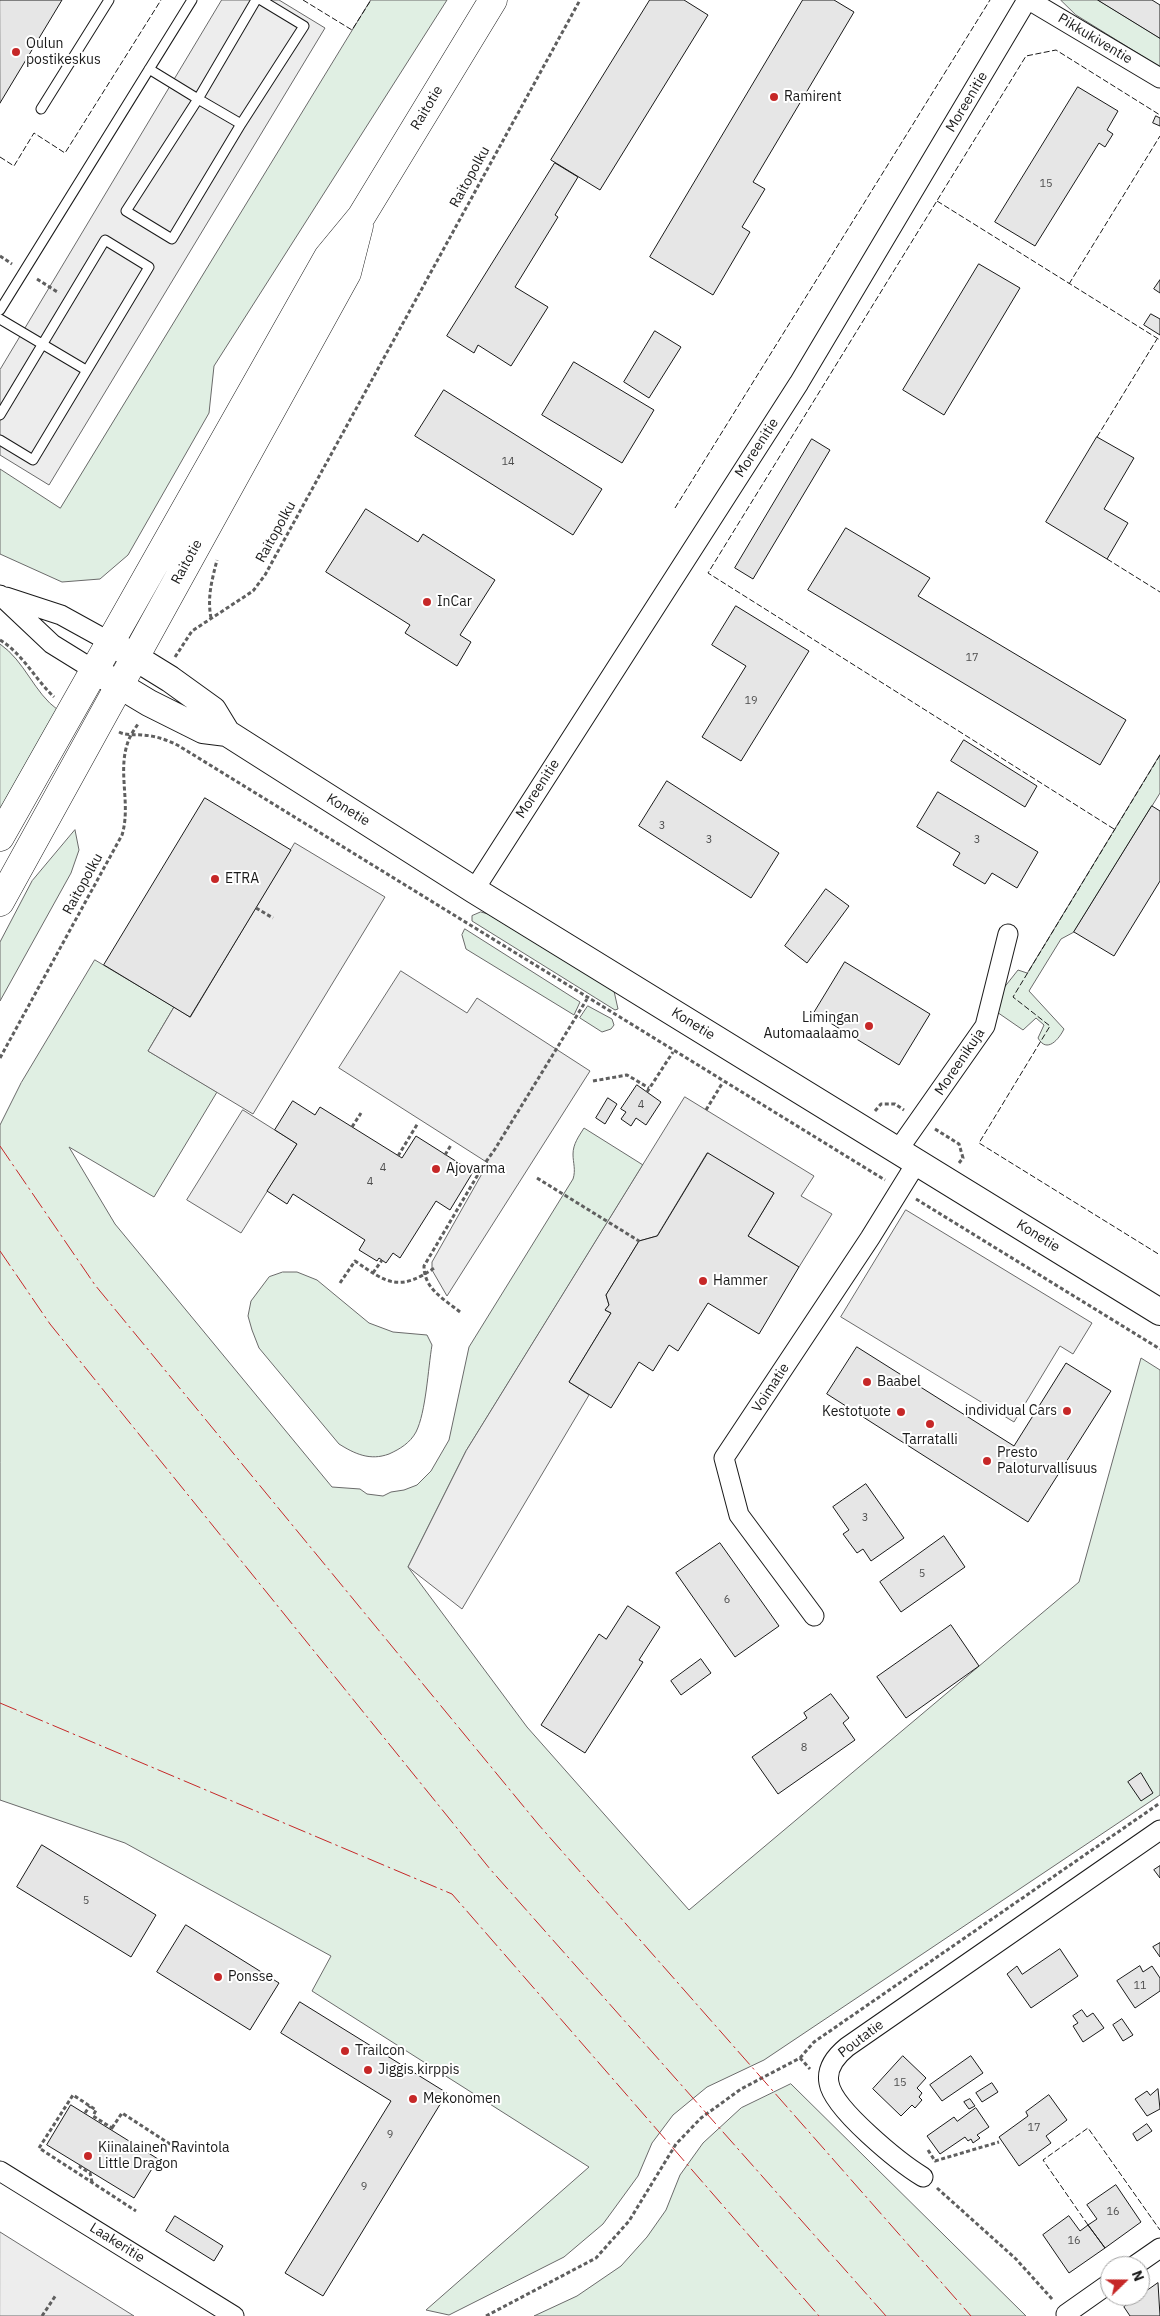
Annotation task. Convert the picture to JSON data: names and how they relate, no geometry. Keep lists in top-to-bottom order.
{
  "streets": {
    "main road": ["Raitotie"],
    "street": [
      "Pikkukiventie",
      "Moreenitie",
      "Konetie",
      "Moreenikuja",
      "Voimatie",
      "Poutatie",
      "Laakeritie"
    ],
    "path": ["Raitopolku"]
  },
  "crossings": [
    ["Pikkukiventie", "Moreenitie"],
    ["Moreenitie", "Konetie"],
    ["Raitotie", "Konetie"],
    ["Raitopolku", "Konetie"],
    ["Konetie", "Moreenikuja"],
    ["Konetie", "Voimatie"],
    ["Moreenikuja", "Voimatie"]
  ],
  "places": [
    "Oulun postikeskus",
    "Ramirent",
    "InCar",
    "ETRA",
    "Limingan Automaalaamo",
    "Ajovarma",
    "Hammer",
    "Baabel",
    "individual Cars",
    "Kestotuote",
    "Tarratalli",
    "Presto Paloturvallisuus",
    "Ponsse",
    "Trailcon",
    "Jiggis kirppis",
    "Mekonomen",
    "Kiinalainen Ravintola Little Dragon"
  ],
  "house_numbers": [
    "15",
    "14",
    "17",
    "19",
    "3",
    "3",
    "3",
    "4",
    "4",
    "4",
    "3",
    "5",
    "6",
    "8",
    "5",
    "11",
    "15",
    "17",
    "9",
    "9",
    "16",
    "16"
  ],
  "north": "right"
}
